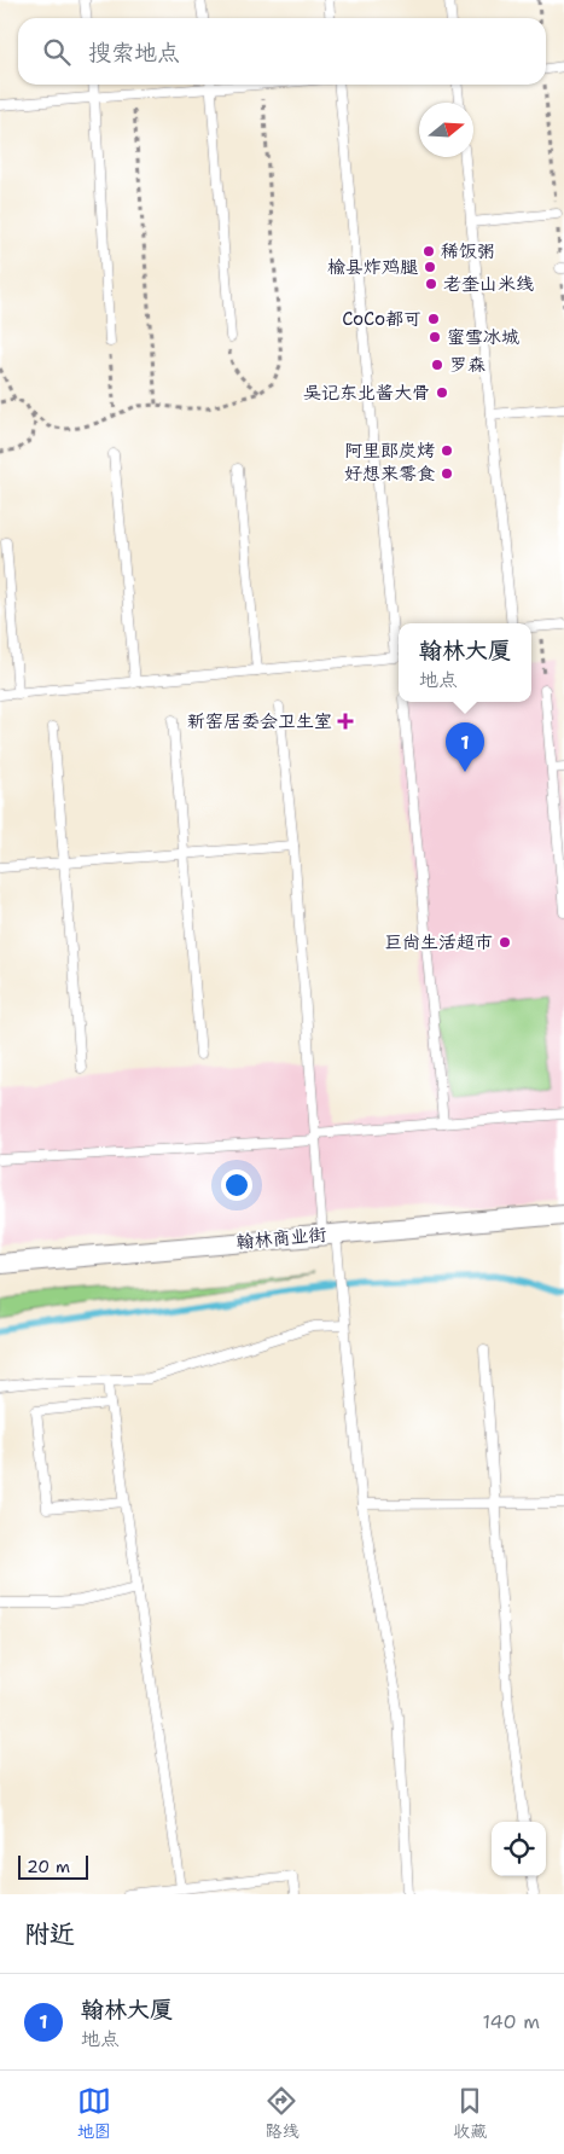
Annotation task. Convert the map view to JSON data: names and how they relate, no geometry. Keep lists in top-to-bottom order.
{
  "streets": {
    "street": ["翰林商业街"]
  },
  "places": {
    "other": [
      "稀饭粥",
      "榆县炸鸡腿",
      "老奎山米线",
      "CoCo都可",
      "蜜雪冰城",
      "罗森",
      "吴记东北酱大骨",
      "阿里郎炭烤",
      "好想来零食",
      "巨尚生活超市"
    ],
    "health": ["新窑居委会卫生室"]
  },
  "scale_bar": "20 m",
  "north": "right",
  "page": {
    "search": "搜索地点",
    "popup": ["翰林大厦", "地点"],
    "pins": "1",
    "scale": "20 m",
    "heading": "附近",
    "list": [
      {
        "mark": "1",
        "name": "翰林大厦",
        "note": "地点",
        "value": "140 m"
      }
    ],
    "nav": ["地图", "路线", "收藏"]
  }
}
